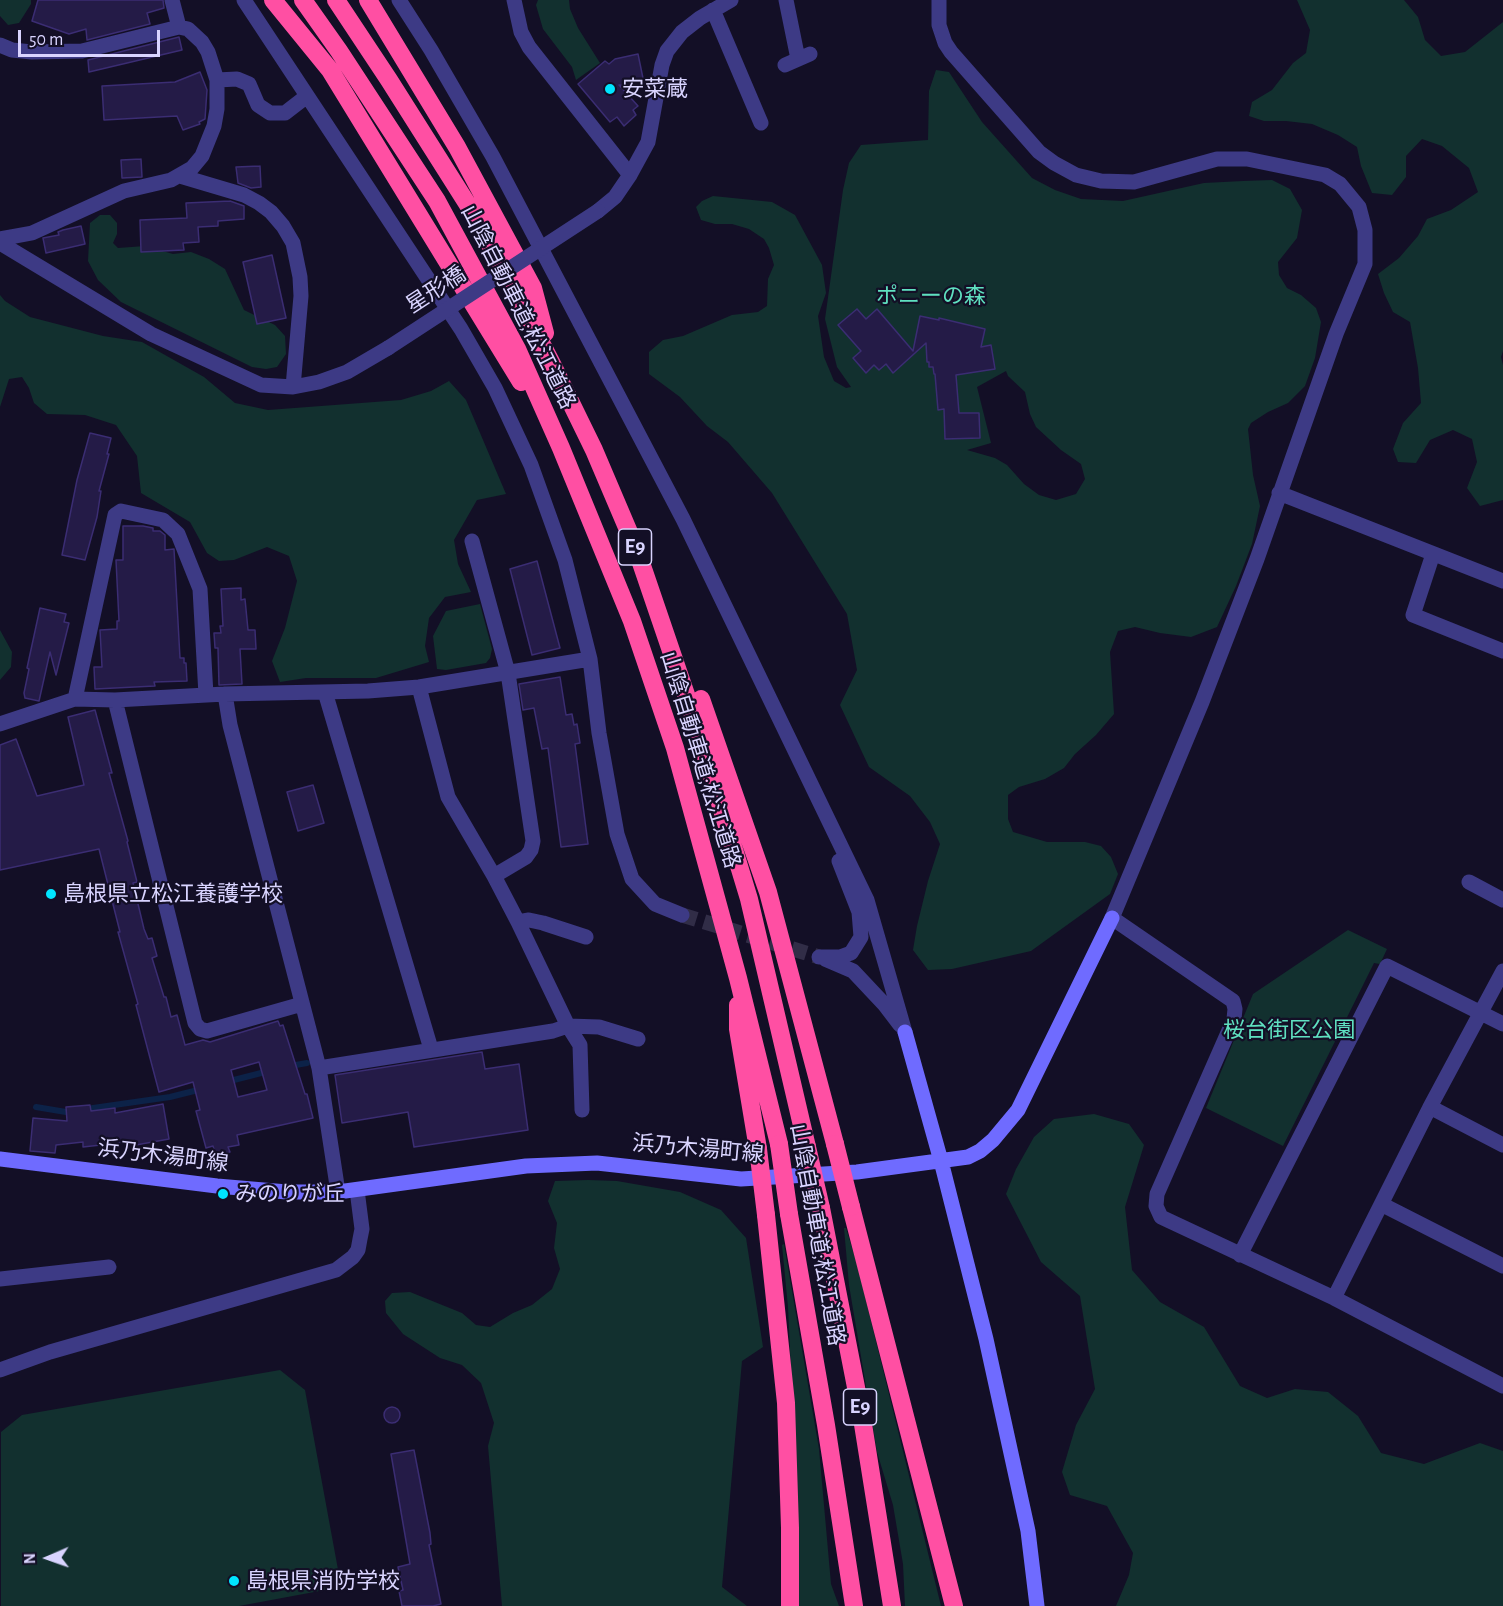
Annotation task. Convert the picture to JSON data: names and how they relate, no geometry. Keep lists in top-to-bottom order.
{
  "streets": {
    "highway": ["山陰自動車道;松江道路", "E9"],
    "main road": ["浜乃木湯町線"],
    "street": ["星形橋"]
  },
  "parks": ["ポニーの森", "桜台街区公園"],
  "places": [
    "安菜蔵",
    "島根県立松江養護学校",
    "みのりが丘",
    "島根県消防学校"
  ],
  "scale_bar": "50 m",
  "north": "left"
}
